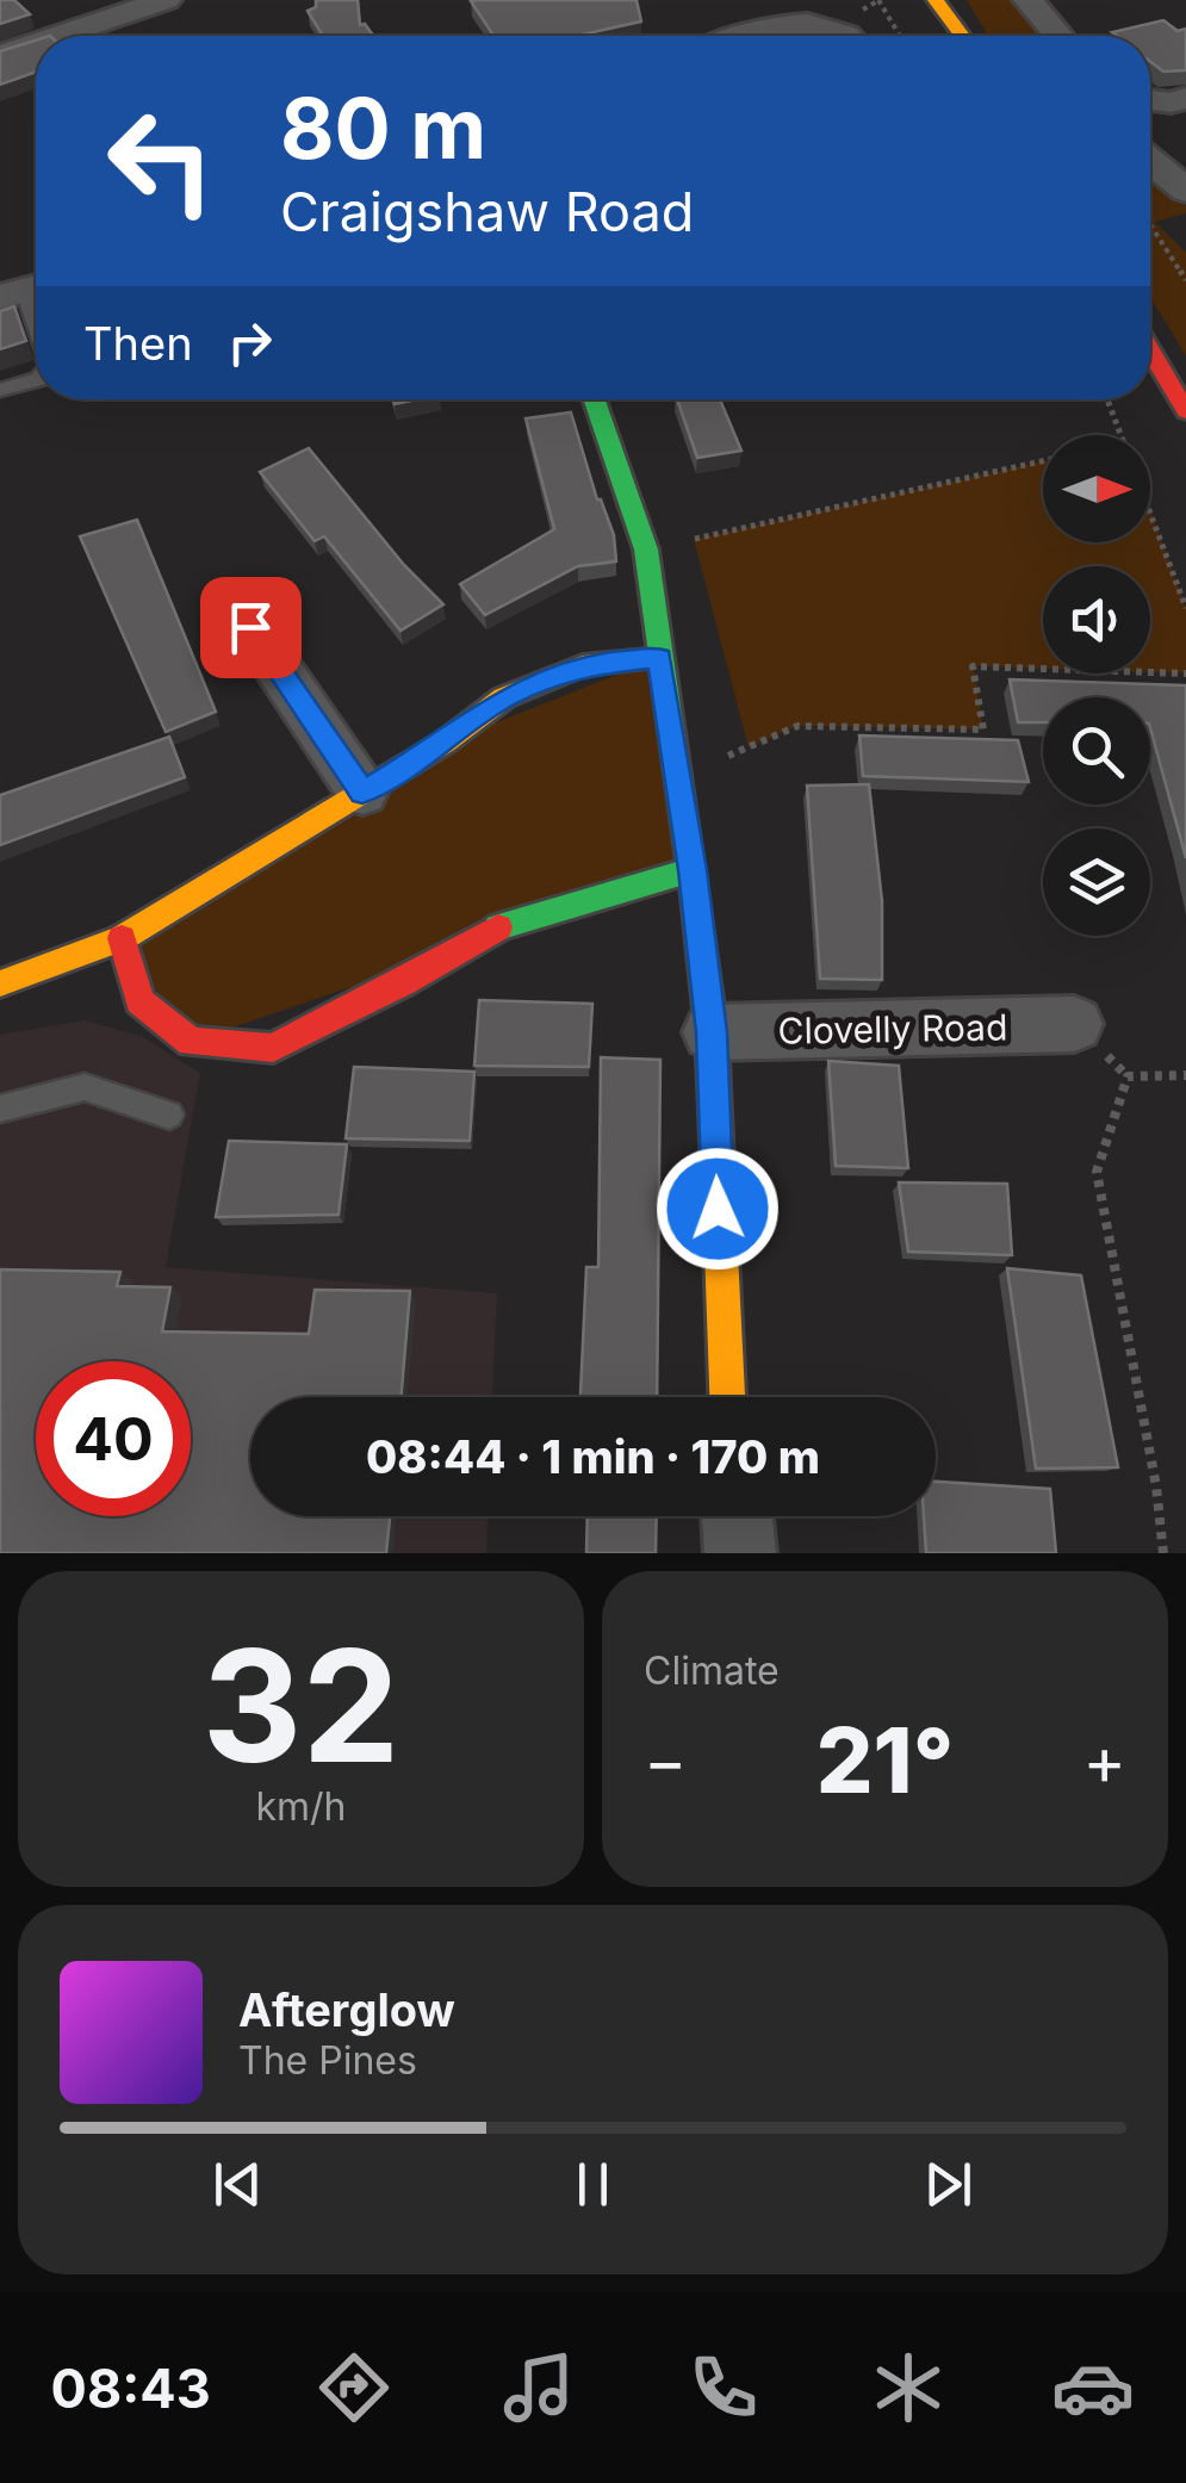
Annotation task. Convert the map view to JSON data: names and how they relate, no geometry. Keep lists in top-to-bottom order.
{
  "streets": {
    "street": ["Clovelly Road"]
  },
  "north": "right",
  "page": {
    "turn": ["80 m", "Craigshaw Road"],
    "then": "Then",
    "limit": "40",
    "trip": "08:44 · 1 min · 170 m",
    "tile": [
      ["32", "km/h"],
      "Climate"
    ],
    "heat": ["−", "21°", "+"],
    "song": ["Afterglow", "The Pines"],
    "tabs": "08:43"
  }
}
